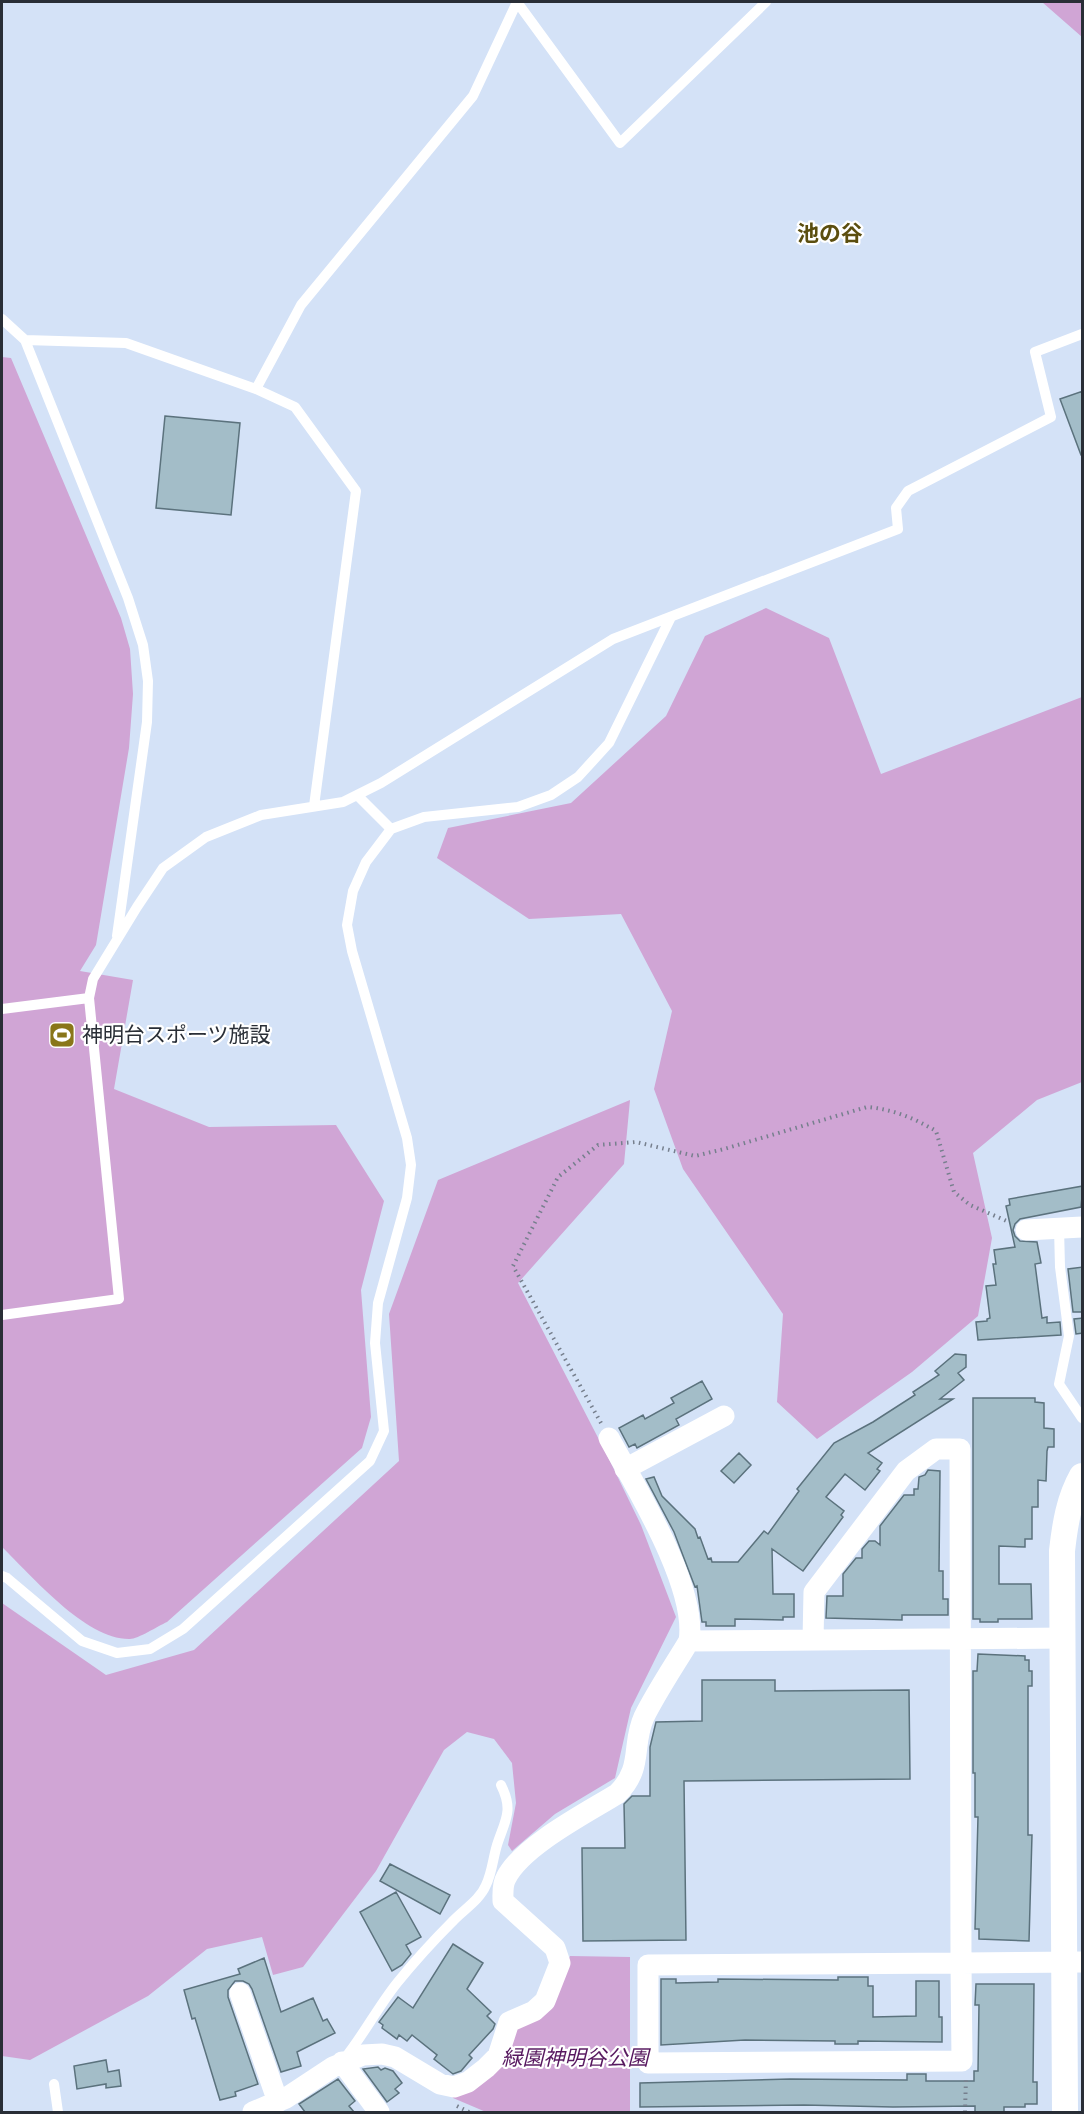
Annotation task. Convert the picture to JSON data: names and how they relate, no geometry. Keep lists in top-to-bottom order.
{
  "districts": ["池の谷"],
  "parks": ["緑園神明谷公園"],
  "places": {
    "sports": ["神明台スポーツ施設"]
  }
}
